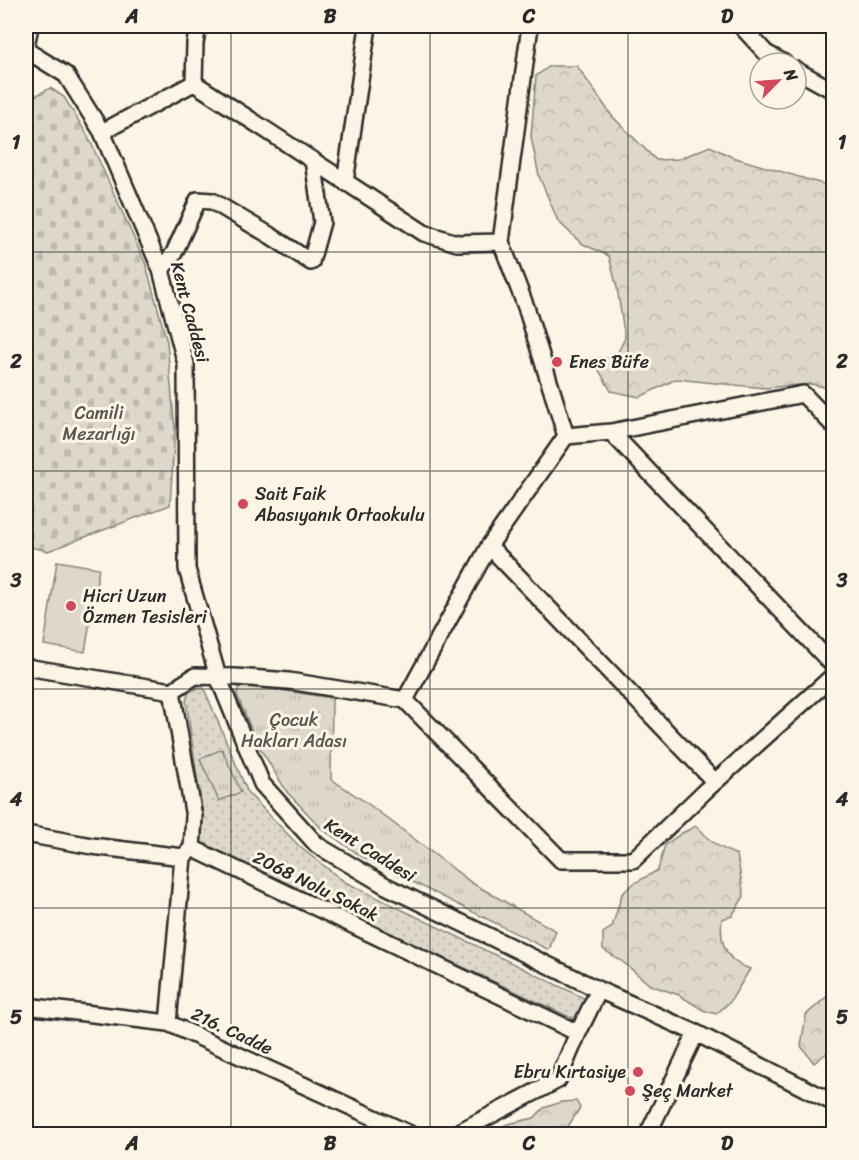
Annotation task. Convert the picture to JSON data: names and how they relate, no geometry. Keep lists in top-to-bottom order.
{
  "streets": {
    "street": ["Kent Caddesi", "2068 Nolu Sokak", "216. Cadde"]
  },
  "parks": ["Camili Mezarlığı", "Çocuk Hakları Adası"],
  "places": [
    "Enes Büfe",
    "Sait Faik Abasıyanık Ortaokulu",
    "Hicri Uzun Özmen Tesisleri",
    "Ebru Kırtasiye",
    "Şeç Market"
  ],
  "north": "top right",
  "grid": {
    "columns": [
      "A",
      "B",
      "C",
      "D"
    ],
    "rows": [
      "1",
      "2",
      "3",
      "4",
      "5"
    ]
  }
}
